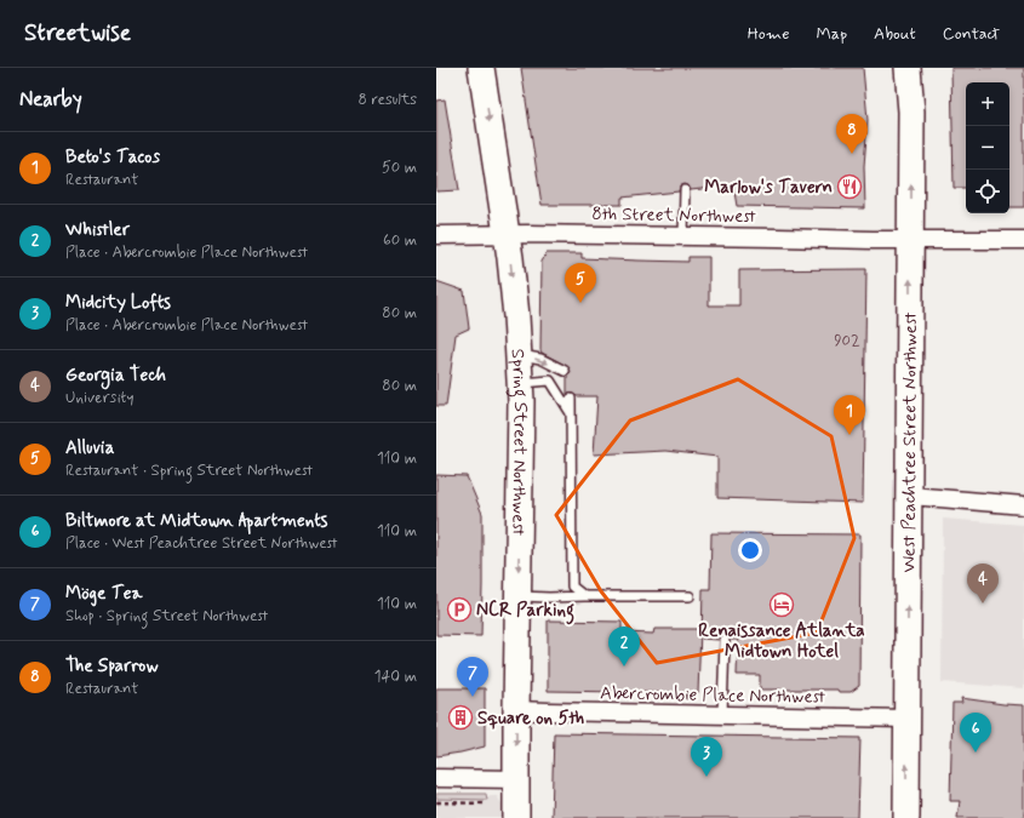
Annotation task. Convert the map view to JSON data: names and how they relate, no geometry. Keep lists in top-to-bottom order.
{
  "streets": {
    "main road": ["Spring Street Northwest", "West Peachtree Street Northwest"],
    "street": ["8th Street Northwest", "Abercrombie Place Northwest"]
  },
  "crossings": [
    ["8th Street Northwest", "Spring Street Northwest"],
    ["8th Street Northwest", "West Peachtree Street Northwest"],
    ["Spring Street Northwest", "Abercrombie Place Northwest"],
    ["West Peachtree Street Northwest", "Abercrombie Place Northwest"]
  ],
  "one_way": ["Spring Street Northwest", "West Peachtree Street Northwest"],
  "places": {
    "restaurant": ["Marlow's Tavern"],
    "hotel": ["Renaissance Atlanta Midtown Hotel"],
    "parking": ["NCR Parking"],
    "building": ["Square on 5th"]
  },
  "house_numbers": ["902"],
  "page": {
    "header": "Streetwise",
    "nav": [
      "Home",
      "Map",
      "About",
      "Contact"
    ],
    "heading": ["Nearby", "8 results"],
    "map_buttons": ["+", "−"],
    "pins": [
      "8",
      "5",
      "1",
      "4",
      "2",
      "7",
      "6",
      "3"
    ],
    "list": [
      {
        "mark": "1",
        "name": "Beto's Tacos",
        "note": "Restaurant",
        "value": "50 m"
      },
      {
        "mark": "2",
        "name": "Whistler",
        "note": "Place · Abercrombie Place Northwest",
        "value": "60 m"
      },
      {
        "mark": "3",
        "name": "Midcity Lofts",
        "note": "Place · Abercrombie Place Northwest",
        "value": "80 m"
      },
      {
        "mark": "4",
        "name": "Georgia Tech",
        "note": "University",
        "value": "80 m"
      },
      {
        "mark": "5",
        "name": "Alluvia",
        "note": "Restaurant · Spring Street Northwest",
        "value": "110 m"
      },
      {
        "mark": "6",
        "name": "Biltmore at Midtown Apartments",
        "note": "Place · West Peachtree Street Northwest",
        "value": "110 m"
      },
      {
        "mark": "7",
        "name": "Möge Tea",
        "note": "Shop · Spring Street Northwest",
        "value": "110 m"
      },
      {
        "mark": "8",
        "name": "The Sparrow",
        "note": "Restaurant",
        "value": "140 m"
      }
    ]
  }
}
